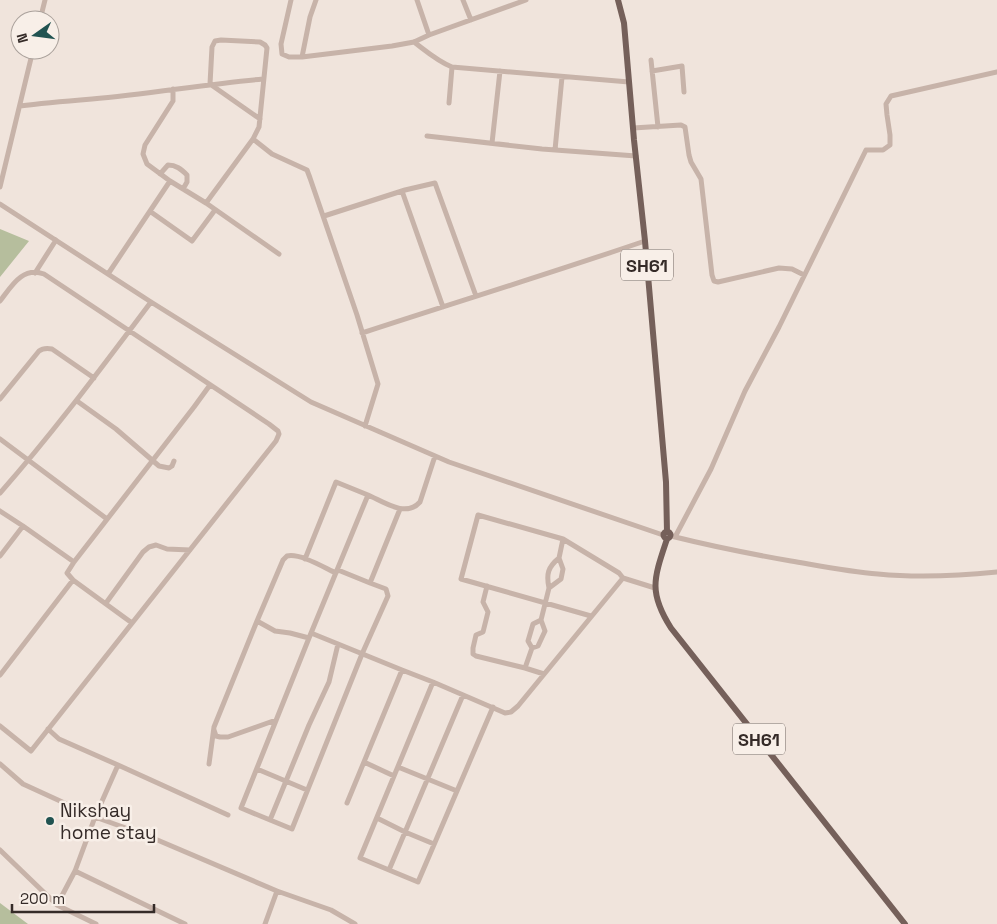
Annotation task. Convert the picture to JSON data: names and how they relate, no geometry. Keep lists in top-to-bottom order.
{
  "streets": {
    "main road": ["SH61"]
  },
  "places": ["Nikshay home stay"],
  "scale_bar": "200 m",
  "north": "left"
}
